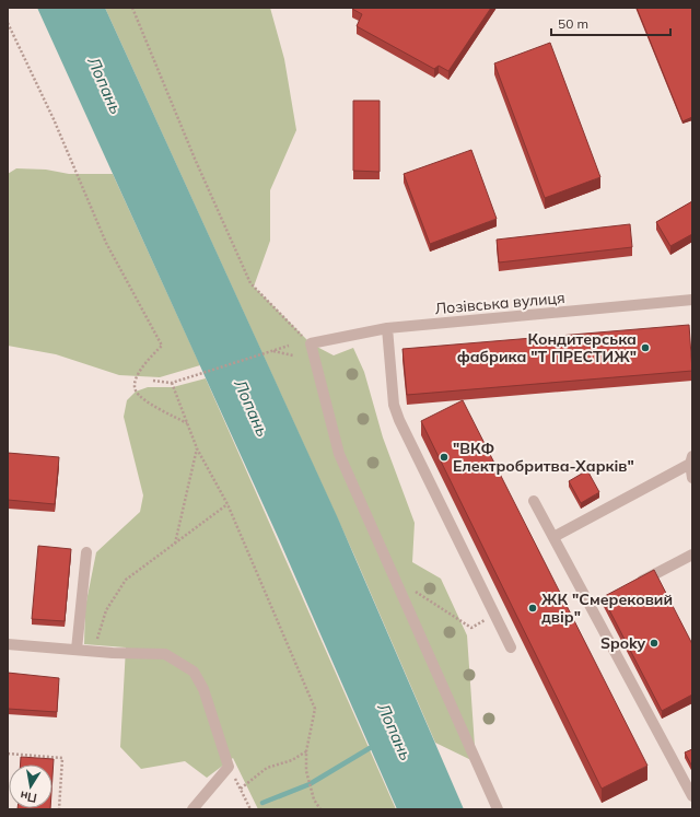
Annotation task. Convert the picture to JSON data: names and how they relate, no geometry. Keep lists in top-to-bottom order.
{
  "streets": {
    "street": ["Лозівська вулиця"]
  },
  "water": ["Лопань"],
  "places": [
    "Кондитерська фабрика \"Т ПРЕСТИЖ\"",
    "\"ВКФ Електробритва-Харків\"",
    "ЖК \"Смерековий двір\"",
    "Spoky"
  ],
  "scale_bar": "50 m",
  "north": "bottom"
}
